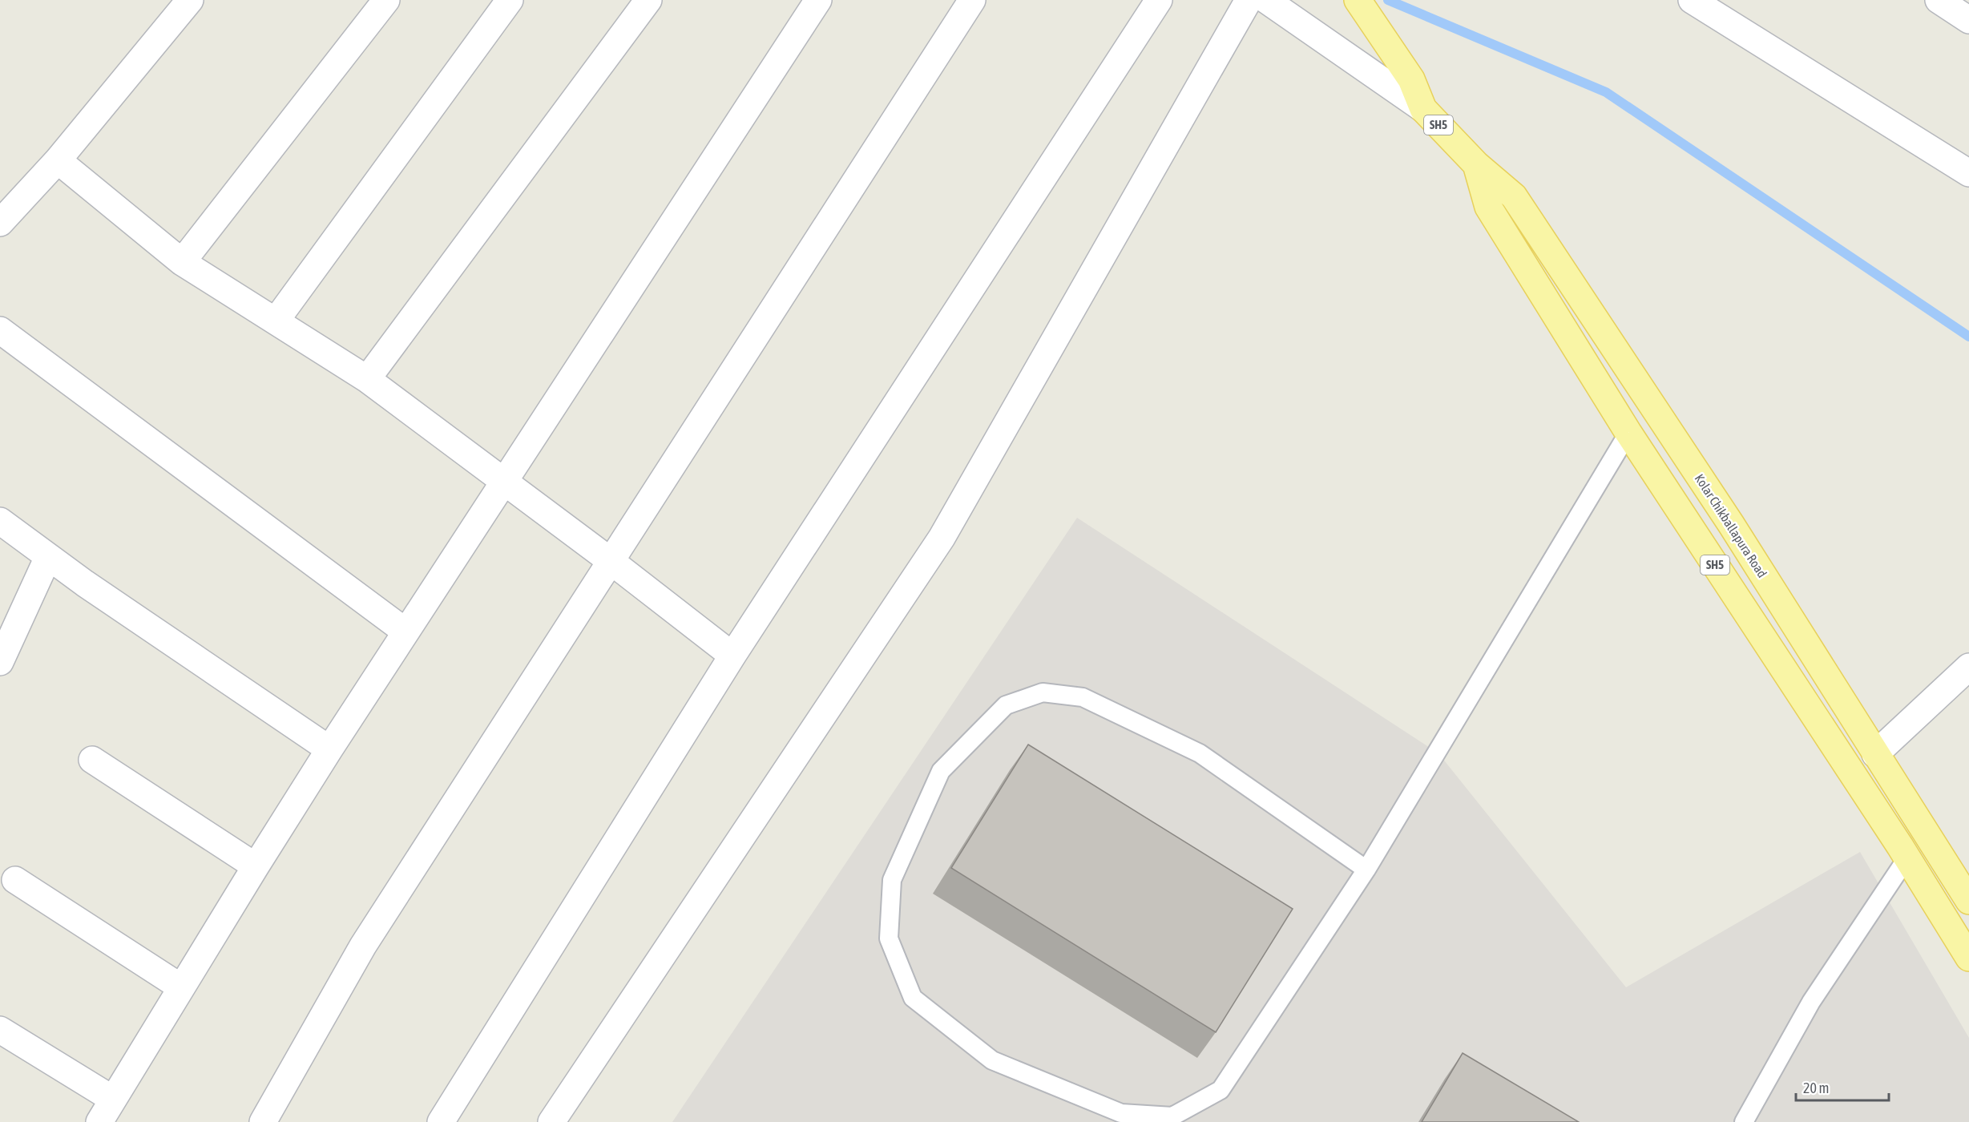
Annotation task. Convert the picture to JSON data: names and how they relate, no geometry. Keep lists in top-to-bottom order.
{
  "streets": {
    "main road": ["SH5", "Kolar Chikballapura Road"]
  },
  "crossings": [
    ["SH5", "Kolar Chikballapura Road"]
  ],
  "scale_bar": "20 m"
}
